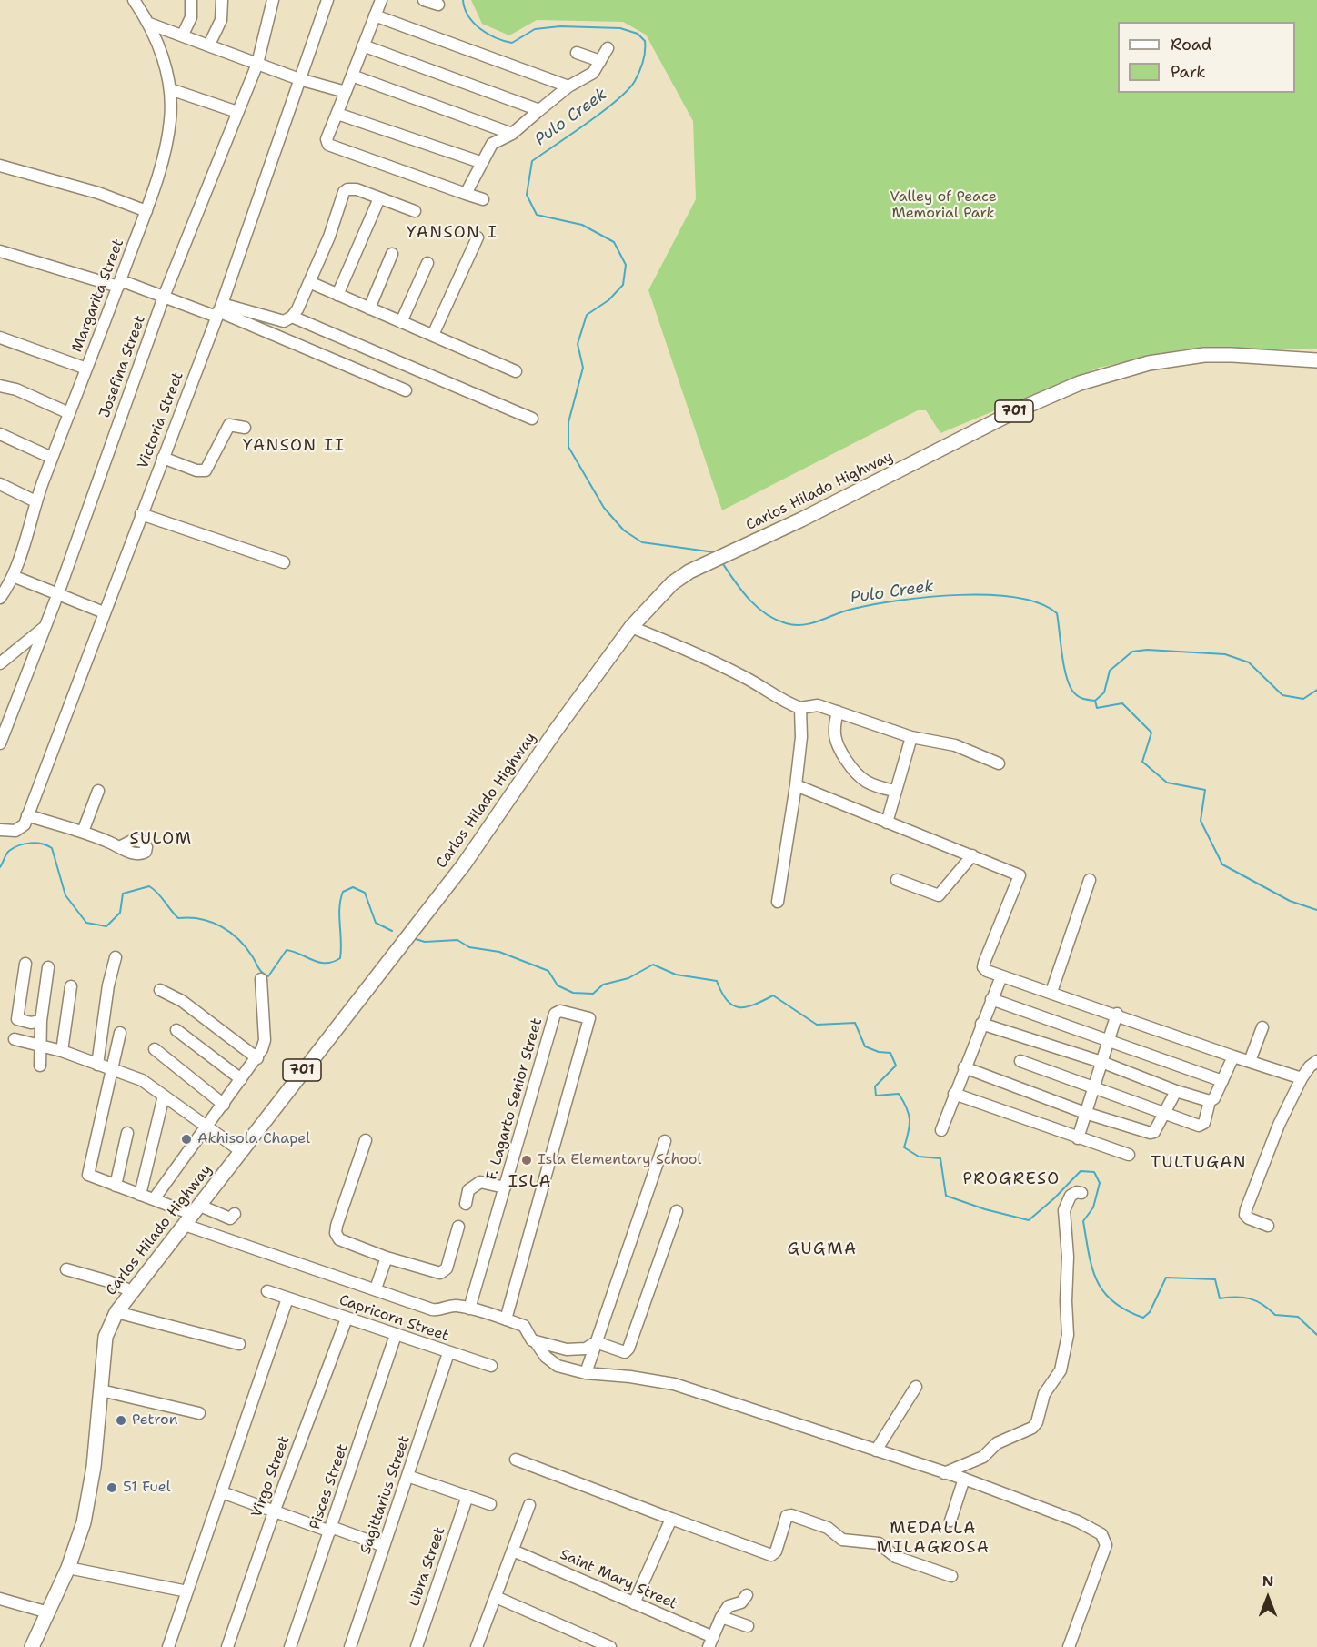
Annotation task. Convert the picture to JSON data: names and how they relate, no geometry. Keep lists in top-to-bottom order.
{
  "streets": {
    "main road": ["701", "Carlos Hilado Highway"],
    "street": [
      "Margarita Street",
      "Josefina Street",
      "Victoria Street",
      "F. Lagarto Senior Street",
      "Capricorn Street",
      "Virgo Street",
      "Pisces Street",
      "Sagittarius Street",
      "Libra Street",
      "Saint Mary Street"
    ]
  },
  "crossings": [
    ["Capricorn Street", "Virgo Street"],
    ["Capricorn Street", "Pisces Street"],
    ["Capricorn Street", "Sagittarius Street"]
  ],
  "districts": [
    "YANSON I",
    "YANSON II",
    "SULOM",
    "TULTUGAN",
    "PROGRESO",
    "ISLA",
    "GUGMA",
    "MEDALLA MILAGROSA"
  ],
  "water": ["Pulo Creek"],
  "parks": ["Valley of Peace Memorial Park"],
  "places": [
    "Akhisola Chapel",
    "Isla Elementary School",
    "Petron",
    "51 Fuel"
  ],
  "legend": ["Road", "Park"],
  "north": "top"
}
